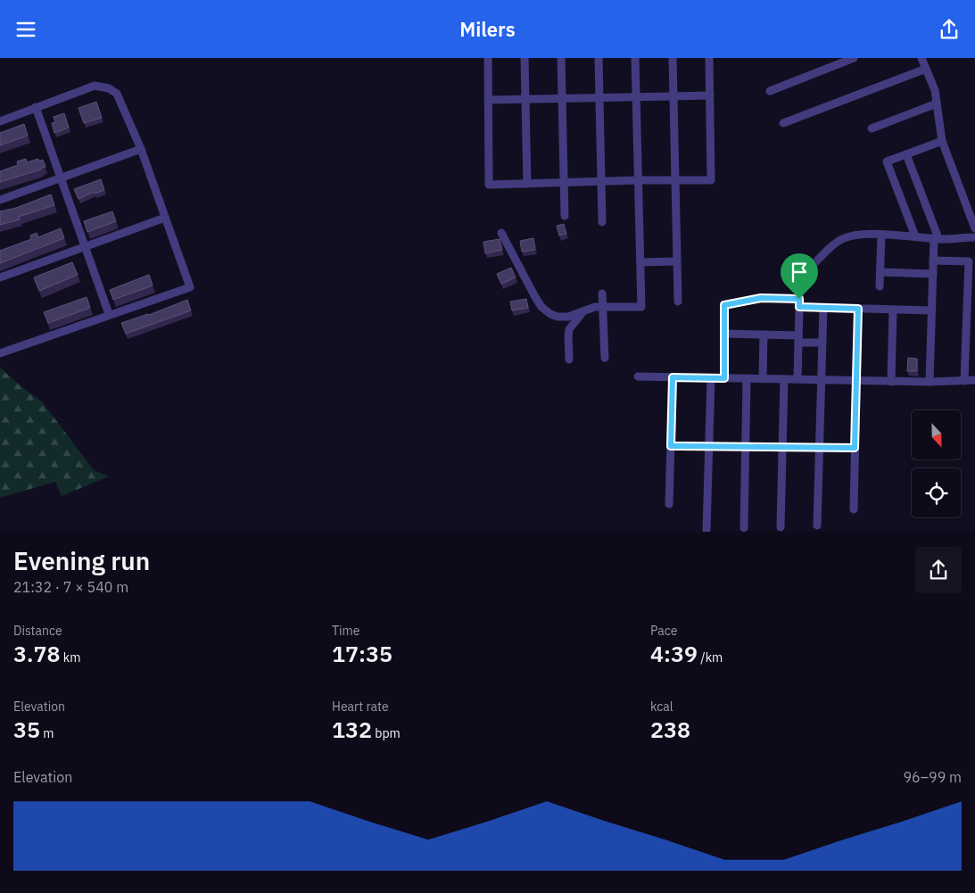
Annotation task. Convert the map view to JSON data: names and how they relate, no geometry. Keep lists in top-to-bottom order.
{
  "north": "bottom",
  "page": {
    "header": "Milers",
    "heading": ["Evening run", "21:32 · 7 × 540 m"],
    "stats": [
      ["Distance", "3.78 km"],
      ["Time", "17:35"],
      ["Pace", "4:39 /km"],
      ["Elevation", "35 m"],
      ["Heart rate", "132 bpm"],
      ["kcal", "238"]
    ],
    "chart": ["Elevation", "96–99 m"]
  }
}
